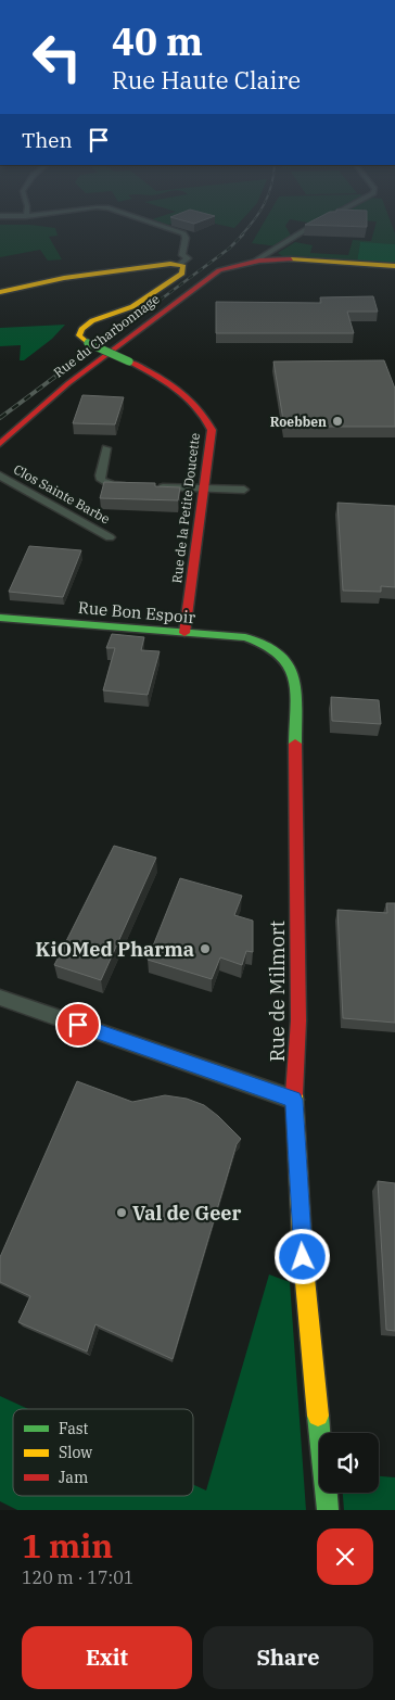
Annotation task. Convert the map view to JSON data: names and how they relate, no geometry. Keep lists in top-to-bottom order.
{
  "streets": {
    "street": [
      "Rue du Charbonnage",
      "Clos Sainte Barbe",
      "Rue de la Petite Doucette",
      "Rue Bon Espoir",
      "Rue de Milmort"
    ]
  },
  "crossings": [
    ["Rue de la Petite Doucette", "Rue Bon Espoir"],
    ["Rue Bon Espoir", "Rue de Milmort"]
  ],
  "places": ["Roebben", "KiOMed Pharma", "Val de Geer"],
  "legend": ["Fast", "Slow", "Jam"],
  "page": {
    "turn": ["40 m", "Rue Haute Claire"],
    "then": "Then",
    "heading": ["1 min", "120 m · 17:01"],
    "buttons": ["Exit", "Share"]
  }
}
